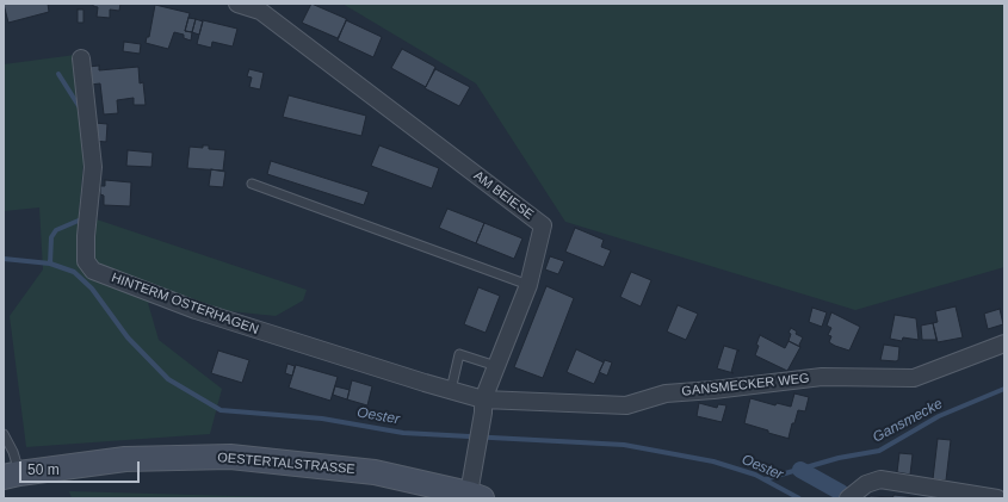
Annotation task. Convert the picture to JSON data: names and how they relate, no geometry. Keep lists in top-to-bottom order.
{
  "streets": {
    "main road": ["OESTERTALSTRASSE"],
    "street": ["AM BEIESE", "HINTERM OSTERHAGEN", "GANSMECKER WEG"]
  },
  "crossings": [
    ["AM BEIESE", "HINTERM OSTERHAGEN"],
    ["AM BEIESE", "GANSMECKER WEG"],
    ["AM BEIESE", "OESTERTALSTRASSE"],
    ["HINTERM OSTERHAGEN", "GANSMECKER WEG"]
  ],
  "water": ["Oester", "Gansmecke"],
  "scale_bar": "50 m"
}
